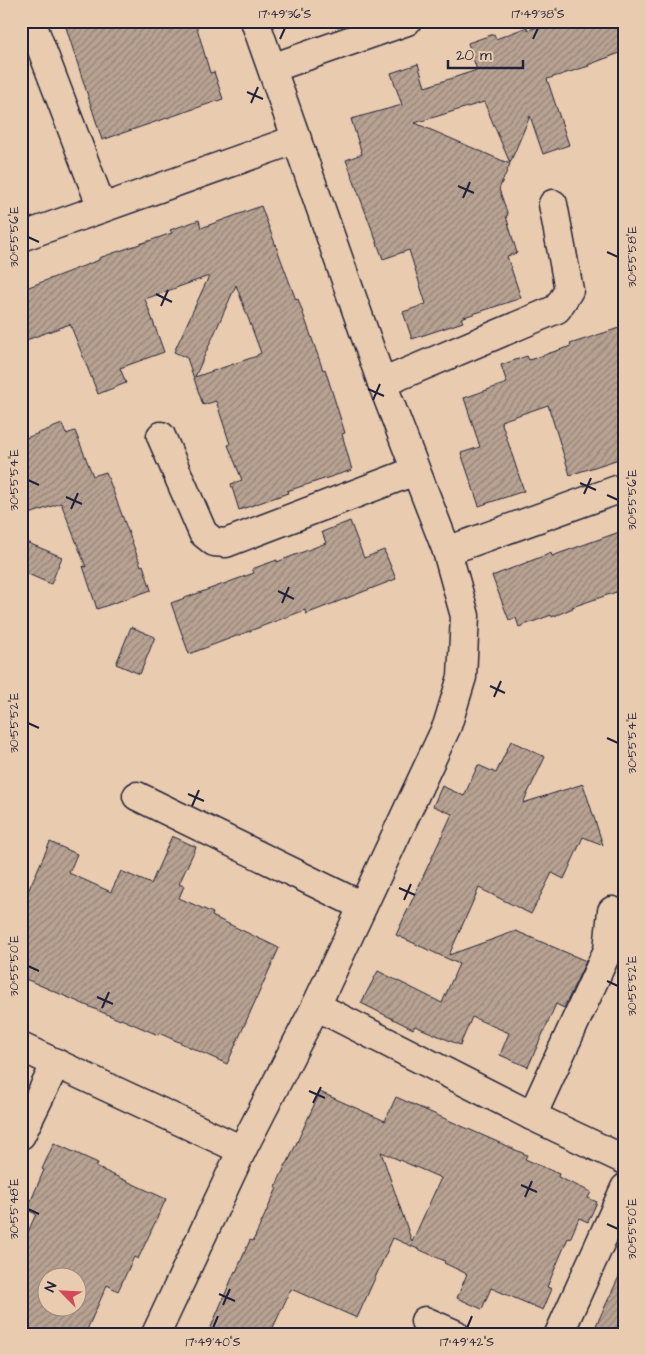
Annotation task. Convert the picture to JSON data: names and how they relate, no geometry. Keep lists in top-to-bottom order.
{
  "scale_bar": "20 m",
  "north": "top left",
  "coordinates": [
    "17°49'36\"S",
    "17°49'38\"S",
    "30°55'56\"E",
    "30°55'58\"E",
    "30°55'54\"E",
    "30°55'52\"E",
    "30°55'50\"E",
    "30°55'48\"E",
    "17°49'40\"S",
    "17°49'42\"S"
  ]
}
